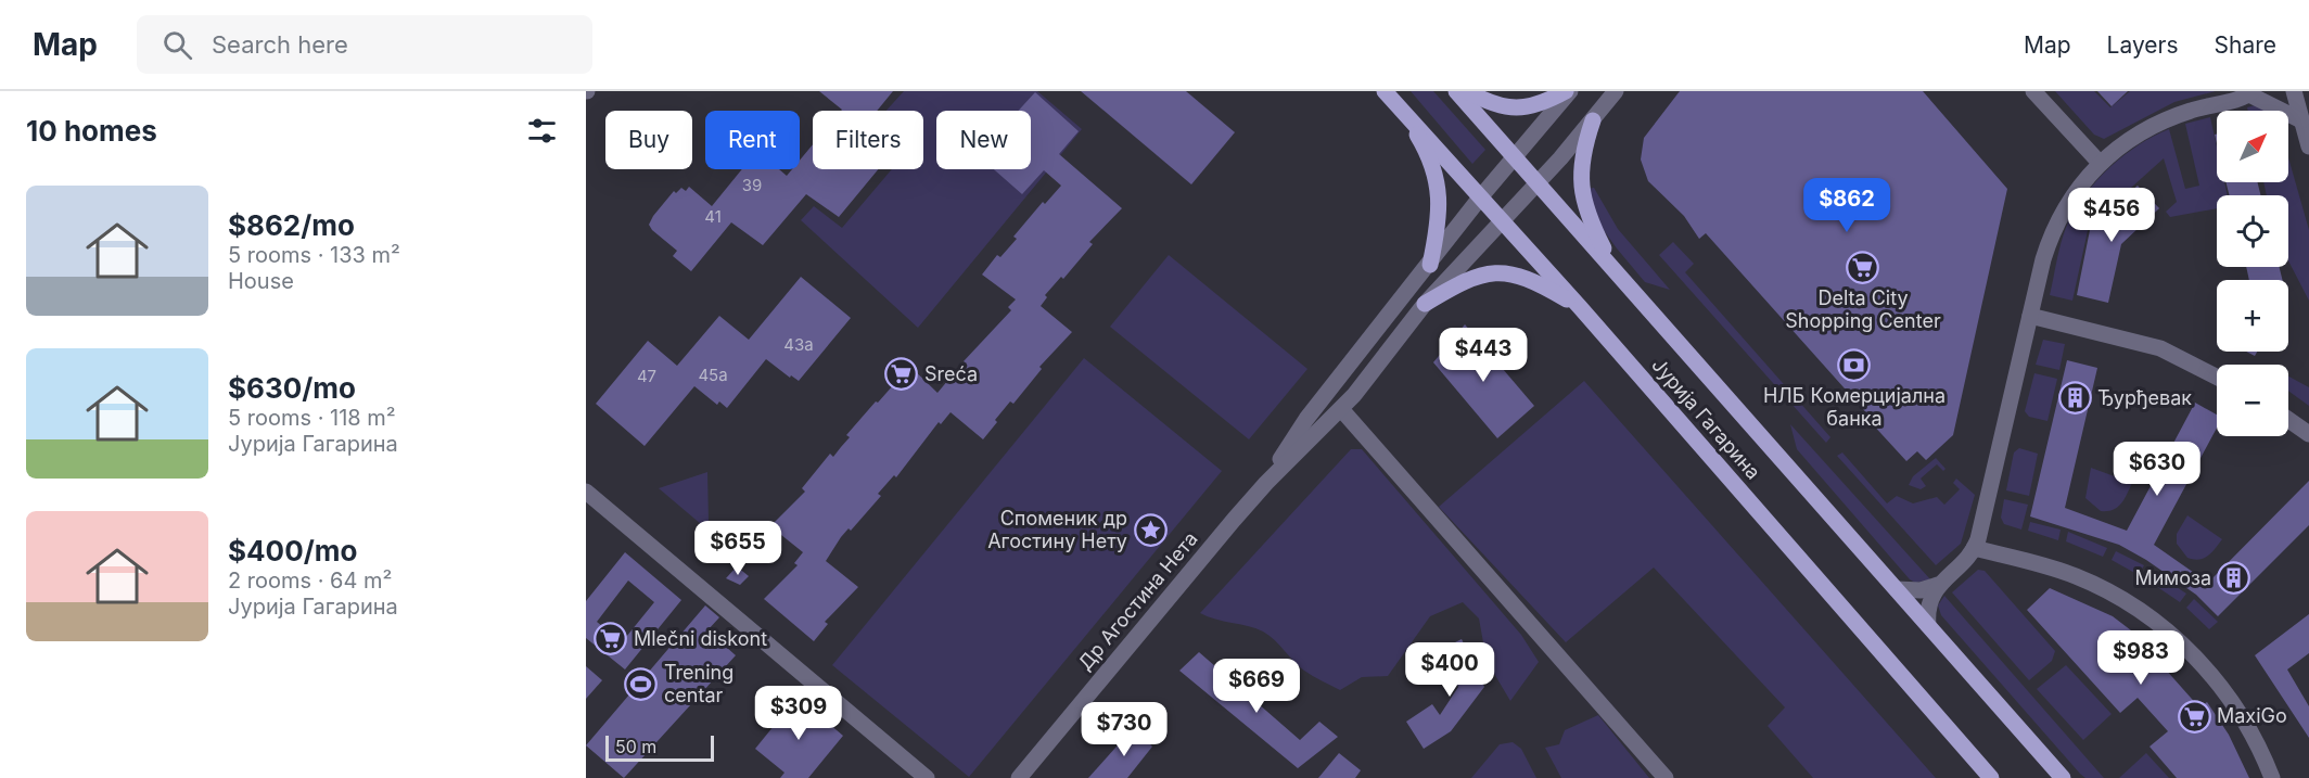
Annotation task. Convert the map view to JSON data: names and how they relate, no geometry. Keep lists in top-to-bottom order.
{
  "streets": {
    "main road": ["Јурија Гагарина"],
    "street": ["Др Агостина Нета"]
  },
  "crossings": [
    ["Јурија Гагарина", "Др Агостина Нета"]
  ],
  "places": {
    "supermarket": [
      "Delta City Shopping Center",
      "Sreća",
      "Mlečni diskont",
      "MaxiGo"
    ],
    "bank": ["НЛБ Комерцијална банка"],
    "building": ["Ђурђевак", "Мимоза"],
    "place": ["Споменик др Агостину Нету"],
    "sports": ["Trening centar"]
  },
  "house_numbers": [
    "39",
    "41",
    "43a",
    "45a",
    "47"
  ],
  "scale_bar": "50 m",
  "north": "top right",
  "page": {
    "header": "Map",
    "search": "Search here",
    "nav": ["Map", "Layers", "Share"],
    "heading": "10 homes",
    "map_buttons": ["+", "−"],
    "chip": [
      "Buy",
      "Rent",
      "Filters",
      "New"
    ],
    "list": [
      {
        "name": "$862/mo",
        "note": "5 rooms · 133 m² · House"
      },
      {
        "name": "$630/mo",
        "note": "5 rooms · 118 m² · Јурија Гагарина"
      },
      {
        "name": "$400/mo",
        "note": "2 rooms · 64 m² · Јурија Гагарина"
      }
    ],
    "price": [
      "$862",
      "$456",
      "$443",
      "$630",
      "$655",
      "$983",
      "$400",
      "$669",
      "$309",
      "$730"
    ],
    "scale": "50 m"
  }
}
